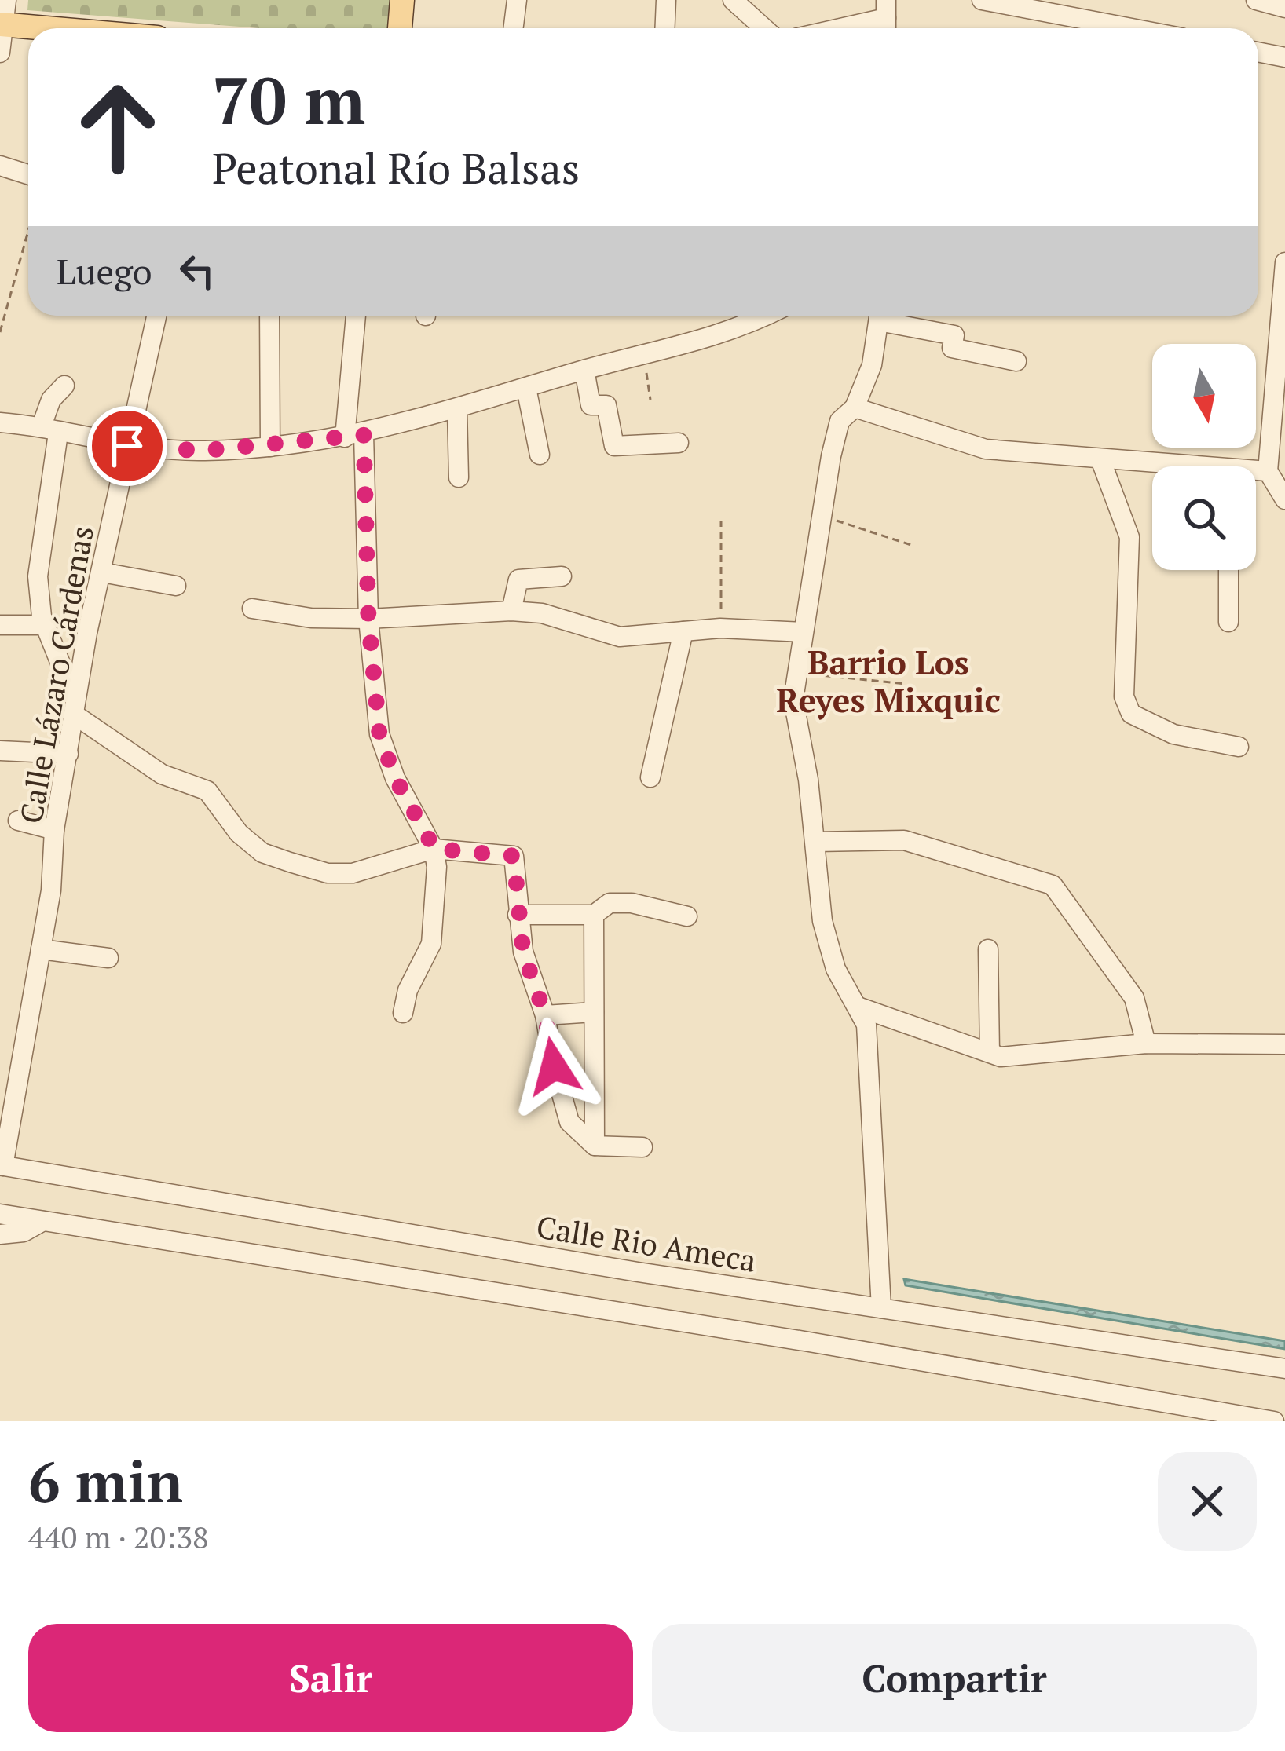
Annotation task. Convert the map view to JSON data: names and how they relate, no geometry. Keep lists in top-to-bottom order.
{
  "streets": {
    "street": ["Calle Lázaro Cárdenas", "Calle Rio Ameca"]
  },
  "crossings": [
    ["Calle Lázaro Cárdenas", "Calle Rio Ameca"]
  ],
  "districts": ["Barrio Los Reyes Mixquic"],
  "north": "bottom",
  "page": {
    "turn": ["70 m", "Peatonal Río Balsas"],
    "then": "Luego",
    "heading": ["6 min", "440 m · 20:38"],
    "buttons": ["Salir", "Compartir"]
  }
}
